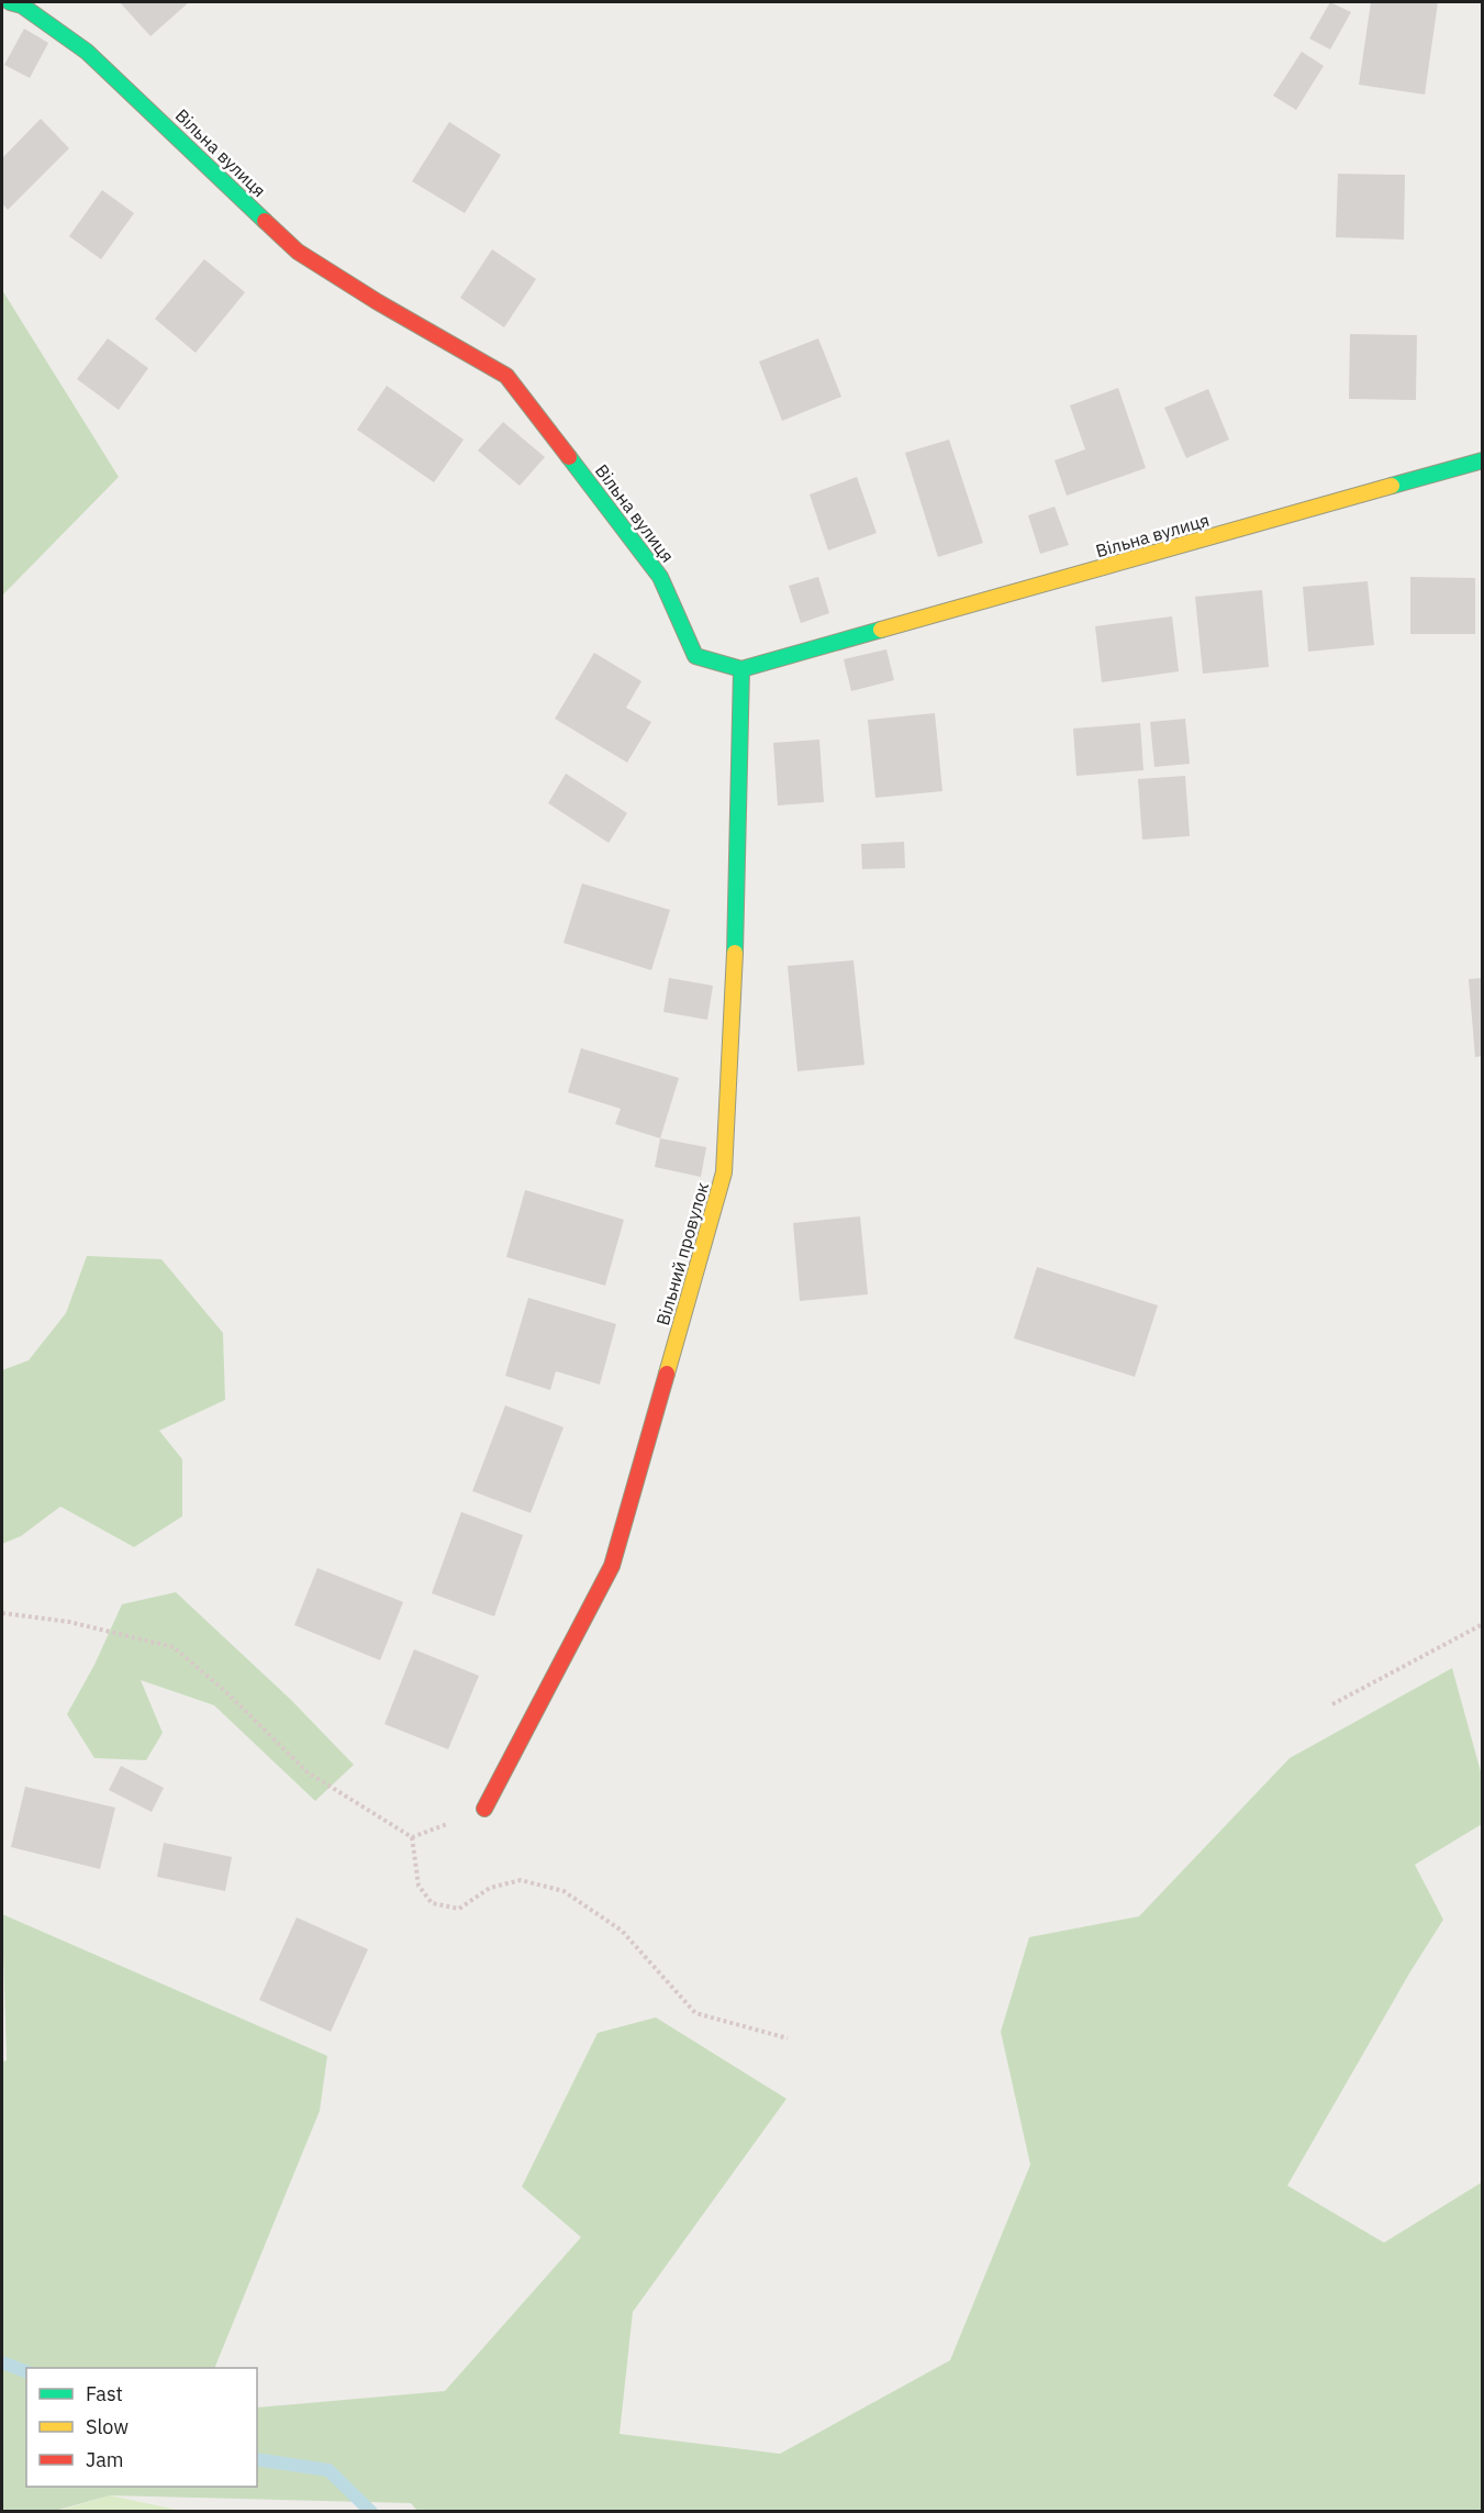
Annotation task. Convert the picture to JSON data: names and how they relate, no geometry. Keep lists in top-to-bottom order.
{
  "streets": {
    "street": ["Вільна вулиця", "Вільний провулок"]
  },
  "crossings": [
    ["Вільна вулиця", "Вільний провулок"]
  ],
  "legend": ["Fast", "Slow", "Jam"]
}
